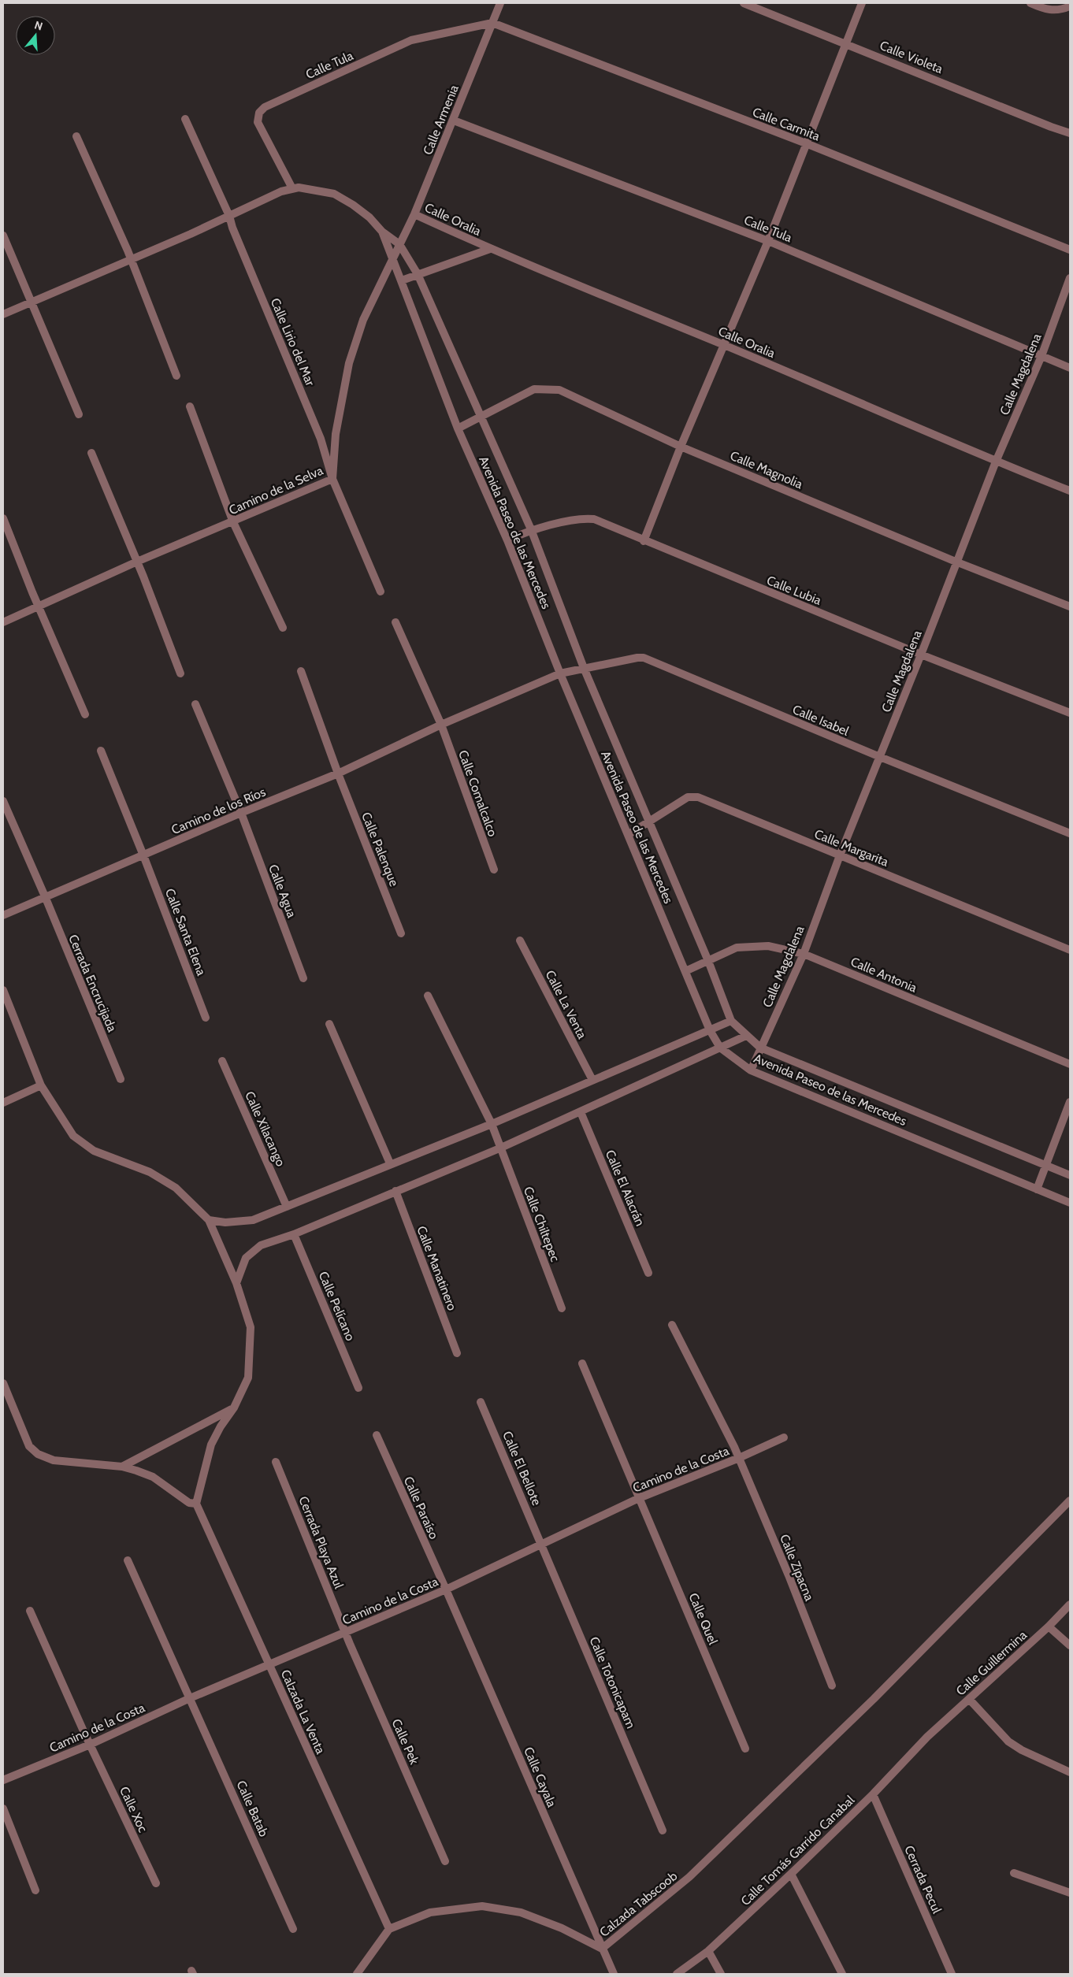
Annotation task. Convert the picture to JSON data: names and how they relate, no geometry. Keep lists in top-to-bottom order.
{
  "streets": {
    "street": [
      "Calle Violeta",
      "Calle Tula",
      "Calle Armenia",
      "Calle Carmita",
      "Calle Oralia",
      "Calle Lirio del Mar",
      "Calle Magdalena",
      "Calle Magnolia",
      "Camino de la Selva",
      "Avenida Paseo de las Mercedes",
      "Calle Lubia",
      "Calle Isabel",
      "Calle Comalcalco",
      "Camino de los Ríos",
      "Calle Margarita",
      "Calle Palenque",
      "Calle Agua",
      "Calle Santa Elena",
      "Calle Antonia",
      "Cerrada Encrucijada",
      "Calle La Venta",
      "Calle Xilacango",
      "Calle El Alacrán",
      "Calle Chiltepec",
      "Calle Manatinero",
      "Calle Pelícano",
      "Calle El Bellote",
      "Camino de la Costa",
      "Calle Paraíso",
      "Cerrada Playa Azul",
      "Calle Zipacna",
      "Calle Quel",
      "Calle Guillermina",
      "Calle Totonicapam",
      "Calzada La Venta",
      "Calle Pek",
      "Calle Cayala",
      "Calle Batab",
      "Calle Xoc",
      "Calle Tomás Garrido Canabal",
      "Cerrada Pecul",
      "Calzada Tabscoob"
    ]
  },
  "crossings": [
    ["Calle Tula", "Calle Armenia"],
    ["Calle Tula", "Calle Carmita"],
    ["Calle Tula", "Calle Magdalena"],
    ["Calle Armenia", "Calle Carmita"],
    ["Calle Armenia", "Calle Oralia"],
    ["Calle Armenia", "Camino de la Selva"],
    ["Calle Armenia", "Avenida Paseo de las Mercedes"],
    ["Calle Oralia", "Calle Magdalena"],
    ["Calle Lirio del Mar", "Camino de la Selva"],
    ["Calle Magdalena", "Calle Magnolia"],
    ["Calle Magdalena", "Avenida Paseo de las Mercedes"],
    ["Calle Magdalena", "Calle Lubia"],
    ["Calle Magdalena", "Calle Isabel"],
    ["Calle Magdalena", "Calle Margarita"],
    ["Calle Magdalena", "Calle Antonia"],
    ["Calle Magnolia", "Avenida Paseo de las Mercedes"],
    ["Camino de la Selva", "Avenida Paseo de las Mercedes"],
    ["Avenida Paseo de las Mercedes", "Calle Lubia"],
    ["Avenida Paseo de las Mercedes", "Calle Isabel"],
    ["Avenida Paseo de las Mercedes", "Calle Margarita"],
    ["Avenida Paseo de las Mercedes", "Calle Antonia"],
    ["Calle Isabel", "Calle Comalcalco"],
    ["Calle Isabel", "Camino de los Ríos"],
    ["Calle Comalcalco", "Camino de los Ríos"],
    ["Camino de los Ríos", "Calle Palenque"],
    ["Camino de los Ríos", "Calle Agua"],
    ["Camino de los Ríos", "Calle Santa Elena"],
    ["Camino de los Ríos", "Cerrada Encrucijada"],
    ["Calle El Bellote", "Camino de la Costa"],
    ["Calle El Bellote", "Calle Totonicapam"],
    ["Camino de la Costa", "Calle Paraíso"],
    ["Camino de la Costa", "Cerrada Playa Azul"],
    ["Camino de la Costa", "Calle Zipacna"],
    ["Camino de la Costa", "Calle Quel"],
    ["Camino de la Costa", "Calle Totonicapam"],
    ["Camino de la Costa", "Calzada La Venta"],
    ["Camino de la Costa", "Calle Pek"],
    ["Camino de la Costa", "Calle Cayala"],
    ["Camino de la Costa", "Calle Batab"],
    ["Camino de la Costa", "Calle Xoc"],
    ["Calle Paraíso", "Calle Cayala"],
    ["Cerrada Playa Azul", "Calle Pek"],
    ["Calle Guillermina", "Calle Tomás Garrido Canabal"],
    ["Calzada La Venta", "Calzada Tabscoob"],
    ["Calle Cayala", "Calzada Tabscoob"],
    ["Calle Tomás Garrido Canabal", "Cerrada Pecul"]
  ],
  "north": "top"
}
